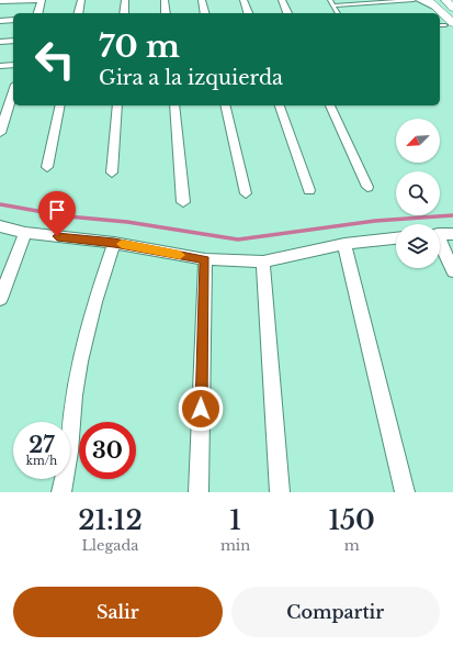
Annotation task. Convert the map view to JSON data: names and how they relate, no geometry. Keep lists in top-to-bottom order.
{
  "north": "bottom left",
  "page": {
    "turn": ["70 m", "Gira a la izquierda"],
    "speed": "27 km/h",
    "limit": "30",
    "eta": [
      "21:12",
      "Llegada",
      "1",
      "min",
      "150",
      "m"
    ],
    "buttons": ["Salir", "Compartir"]
  }
}
